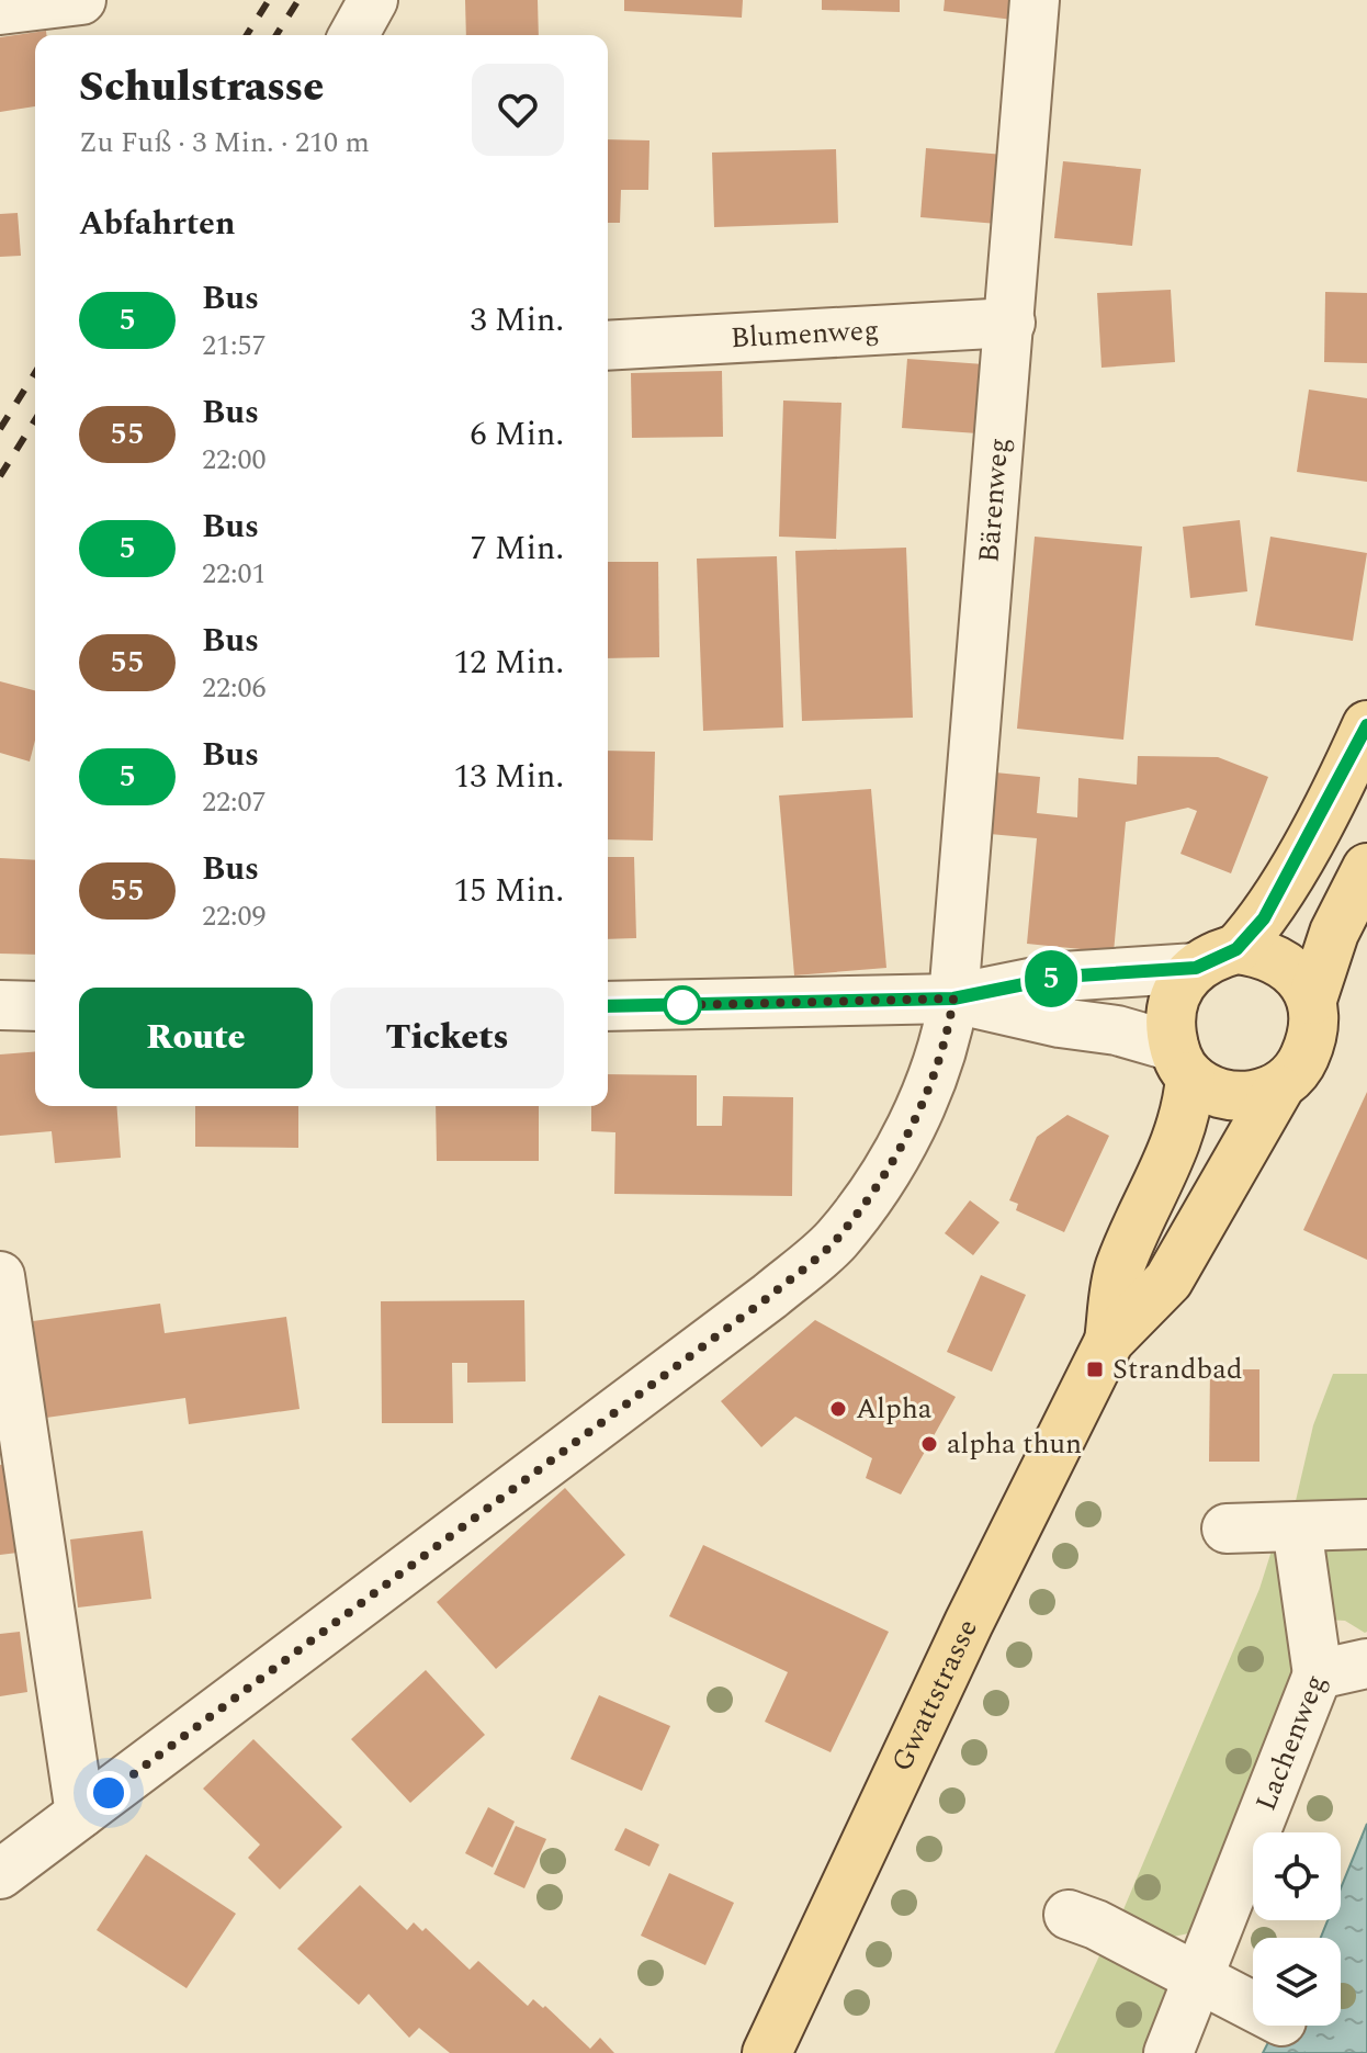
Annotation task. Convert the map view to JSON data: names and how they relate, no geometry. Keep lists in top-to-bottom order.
{
  "streets": {
    "main road": ["Gwattstrasse"],
    "street": ["Blumenweg", "Bärenweg", "Lachenweg"]
  },
  "crossings": [
    ["Blumenweg", "Bärenweg"]
  ],
  "places": {
    "transit": ["Strandbad"],
    "other": ["Alpha", "alpha thun"]
  },
  "lines": ["bus line 5"],
  "page": {
    "on_map": "5",
    "heading": [
      ["Schulstrasse", "Zu Fuß · 3 Min. · 210 m"],
      "Abfahrten"
    ],
    "list": [
      {
        "mark": "5",
        "name": "Bus",
        "note": "21:57",
        "value": "3 Min."
      },
      {
        "mark": "55",
        "name": "Bus",
        "note": "22:00",
        "value": "6 Min."
      },
      {
        "mark": "5",
        "name": "Bus",
        "note": "22:01",
        "value": "7 Min."
      },
      {
        "mark": "55",
        "name": "Bus",
        "note": "22:06",
        "value": "12 Min."
      },
      {
        "mark": "5",
        "name": "Bus",
        "note": "22:07",
        "value": "13 Min."
      },
      {
        "mark": "55",
        "name": "Bus",
        "note": "22:09",
        "value": "15 Min."
      }
    ],
    "buttons": ["Route", "Tickets"]
  }
}
